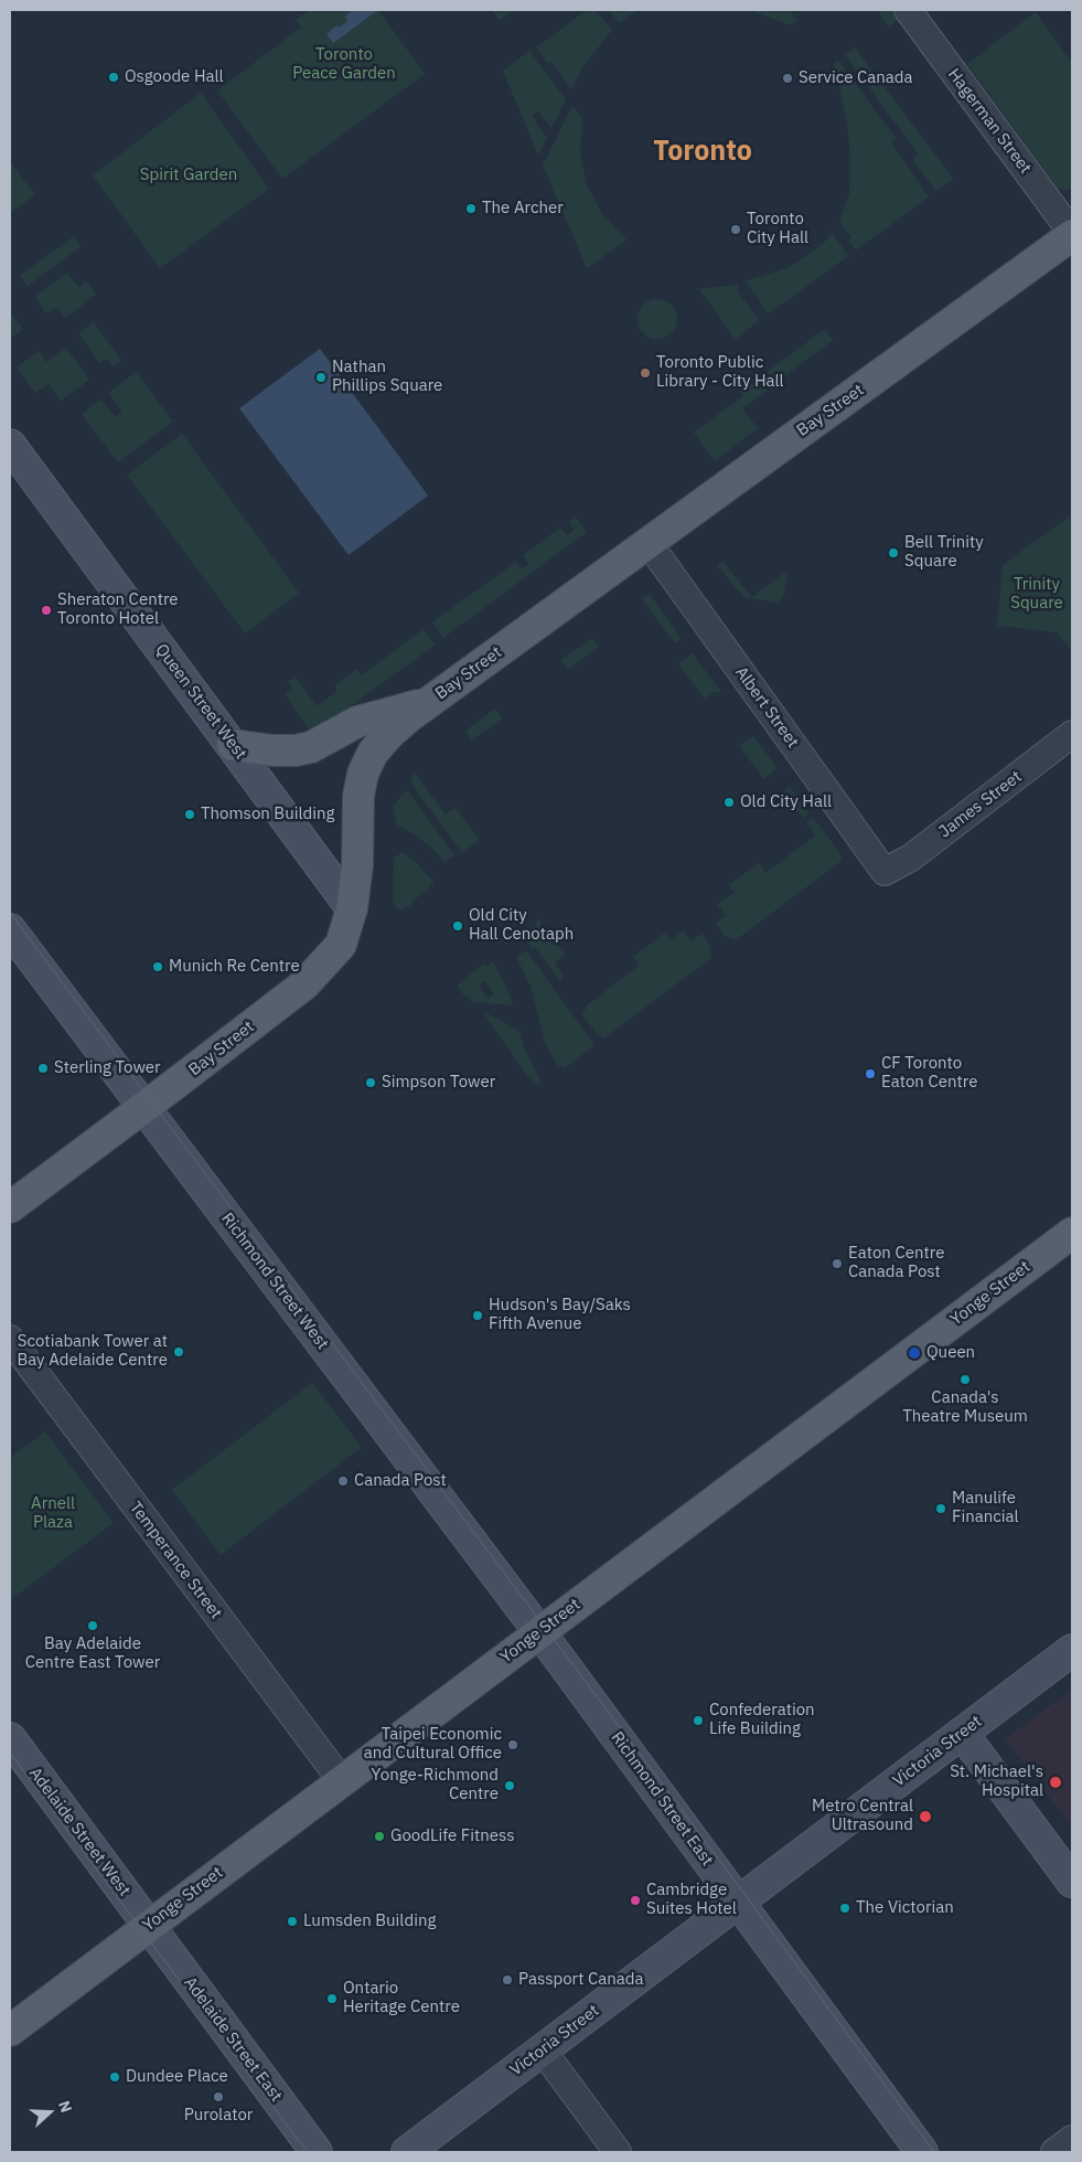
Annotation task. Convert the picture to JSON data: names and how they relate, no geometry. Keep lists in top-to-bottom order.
{
  "streets": {
    "main road": [
      "Bay Street",
      "Queen Street West",
      "Richmond Street West",
      "Yonge Street",
      "Victoria Street",
      "Richmond Street East",
      "Adelaide Street West",
      "Adelaide Street East"
    ],
    "street": [
      "Hagerman Street",
      "Albert Street",
      "James Street",
      "Temperance Street"
    ]
  },
  "crossings": [
    ["Hagerman Street", "Bay Street"],
    ["Bay Street", "Queen Street West"],
    ["Bay Street", "Albert Street"],
    ["Bay Street", "Richmond Street West"],
    ["Albert Street", "James Street"],
    ["Richmond Street West", "Yonge Street"],
    ["Richmond Street West", "Richmond Street East"],
    ["Yonge Street", "Temperance Street"],
    ["Yonge Street", "Richmond Street East"],
    ["Yonge Street", "Adelaide Street West"],
    ["Yonge Street", "Adelaide Street East"],
    ["Victoria Street", "Richmond Street East"],
    ["Adelaide Street West", "Adelaide Street East"]
  ],
  "districts": ["Toronto"],
  "parks": [
    "Toronto Peace Garden",
    "Spirit Garden",
    "Trinity Square",
    "Arnell Plaza"
  ],
  "places": [
    "Osgoode Hall",
    "Service Canada",
    "The Archer",
    "Toronto City Hall",
    "Toronto Public Library - City Hall",
    "Nathan Phillips Square",
    "Bell Trinity Square",
    "Sheraton Centre Toronto Hotel",
    "Old City Hall",
    "Thomson Building",
    "Old City Hall Cenotaph",
    "Munich Re Centre",
    "Sterling Tower",
    "CF Toronto Eaton Centre",
    "Simpson Tower",
    "Eaton Centre Canada Post",
    "Hudson's Bay/Saks Fifth Avenue",
    "Scotiabank Tower at Bay Adelaide Centre",
    "Queen",
    "Canada's Theatre Museum",
    "Canada Post",
    "Manulife Financial",
    "Bay Adelaide Centre East Tower",
    "Confederation Life Building",
    "Taipei Economic and Cultural Office",
    "St. Michael's Hospital",
    "Yonge-Richmond Centre",
    "Metro Central Ultrasound",
    "GoodLife Fitness",
    "Cambridge Suites Hotel",
    "The Victorian",
    "Lumsden Building",
    "Passport Canada",
    "Ontario Heritage Centre",
    "Dundee Place",
    "Purolator"
  ],
  "north": "right"
}
